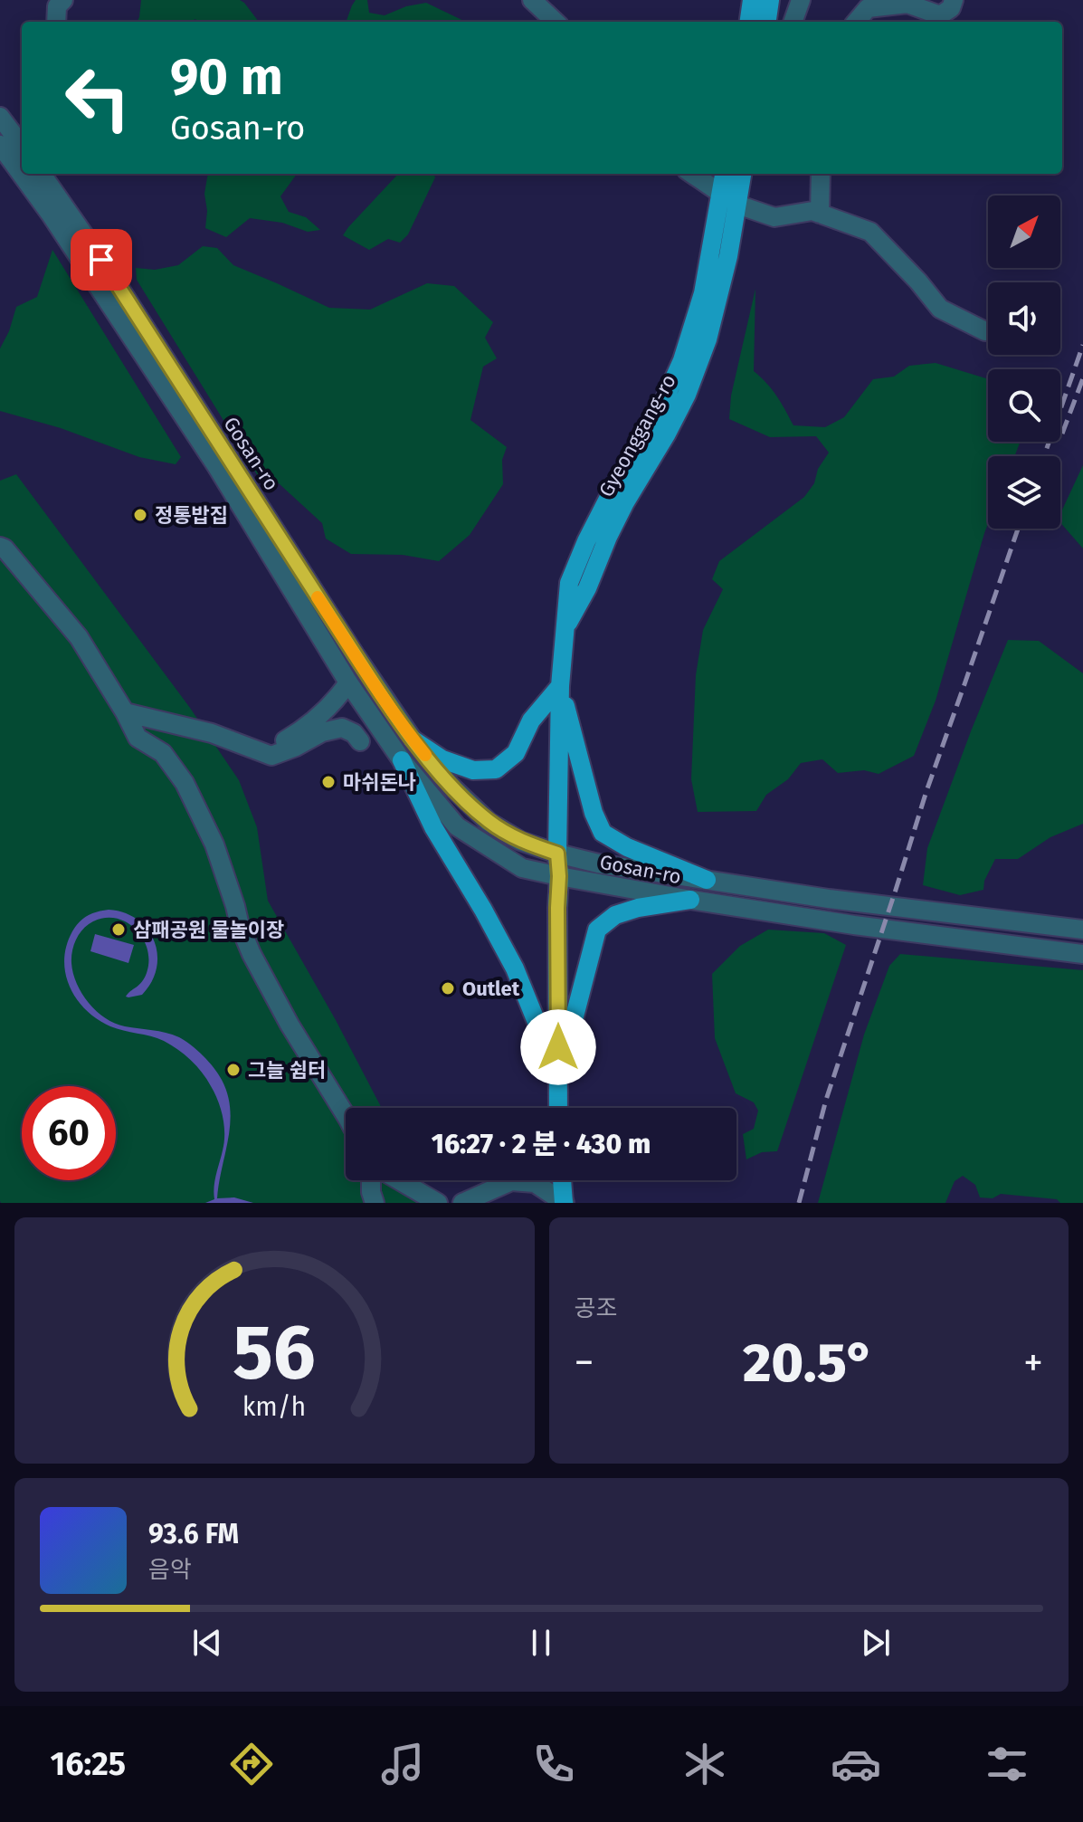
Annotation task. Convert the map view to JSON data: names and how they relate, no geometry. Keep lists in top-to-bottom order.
{
  "streets": {
    "main road": ["Gyeonggang-ro"],
    "street": ["Gosan-ro"]
  },
  "crossings": [
    ["Gyeonggang-ro", "Gosan-ro"]
  ],
  "places": [
    "정통밥집",
    "마쉬돈나",
    "삼패공원 물놀이장",
    "Outlet",
    "그늘 쉼터"
  ],
  "north": "top right",
  "page": {
    "turn": ["90 m", "Gosan-ro"],
    "limit": "60",
    "trip": "16:27 · 2 분 · 430 m",
    "tile": "공조",
    "heat": ["−", "20.5°", "+"],
    "song": ["93.6 FM", "음악"],
    "tabs": "16:25",
    "gauge": ["56", "km/h"]
  }
}
